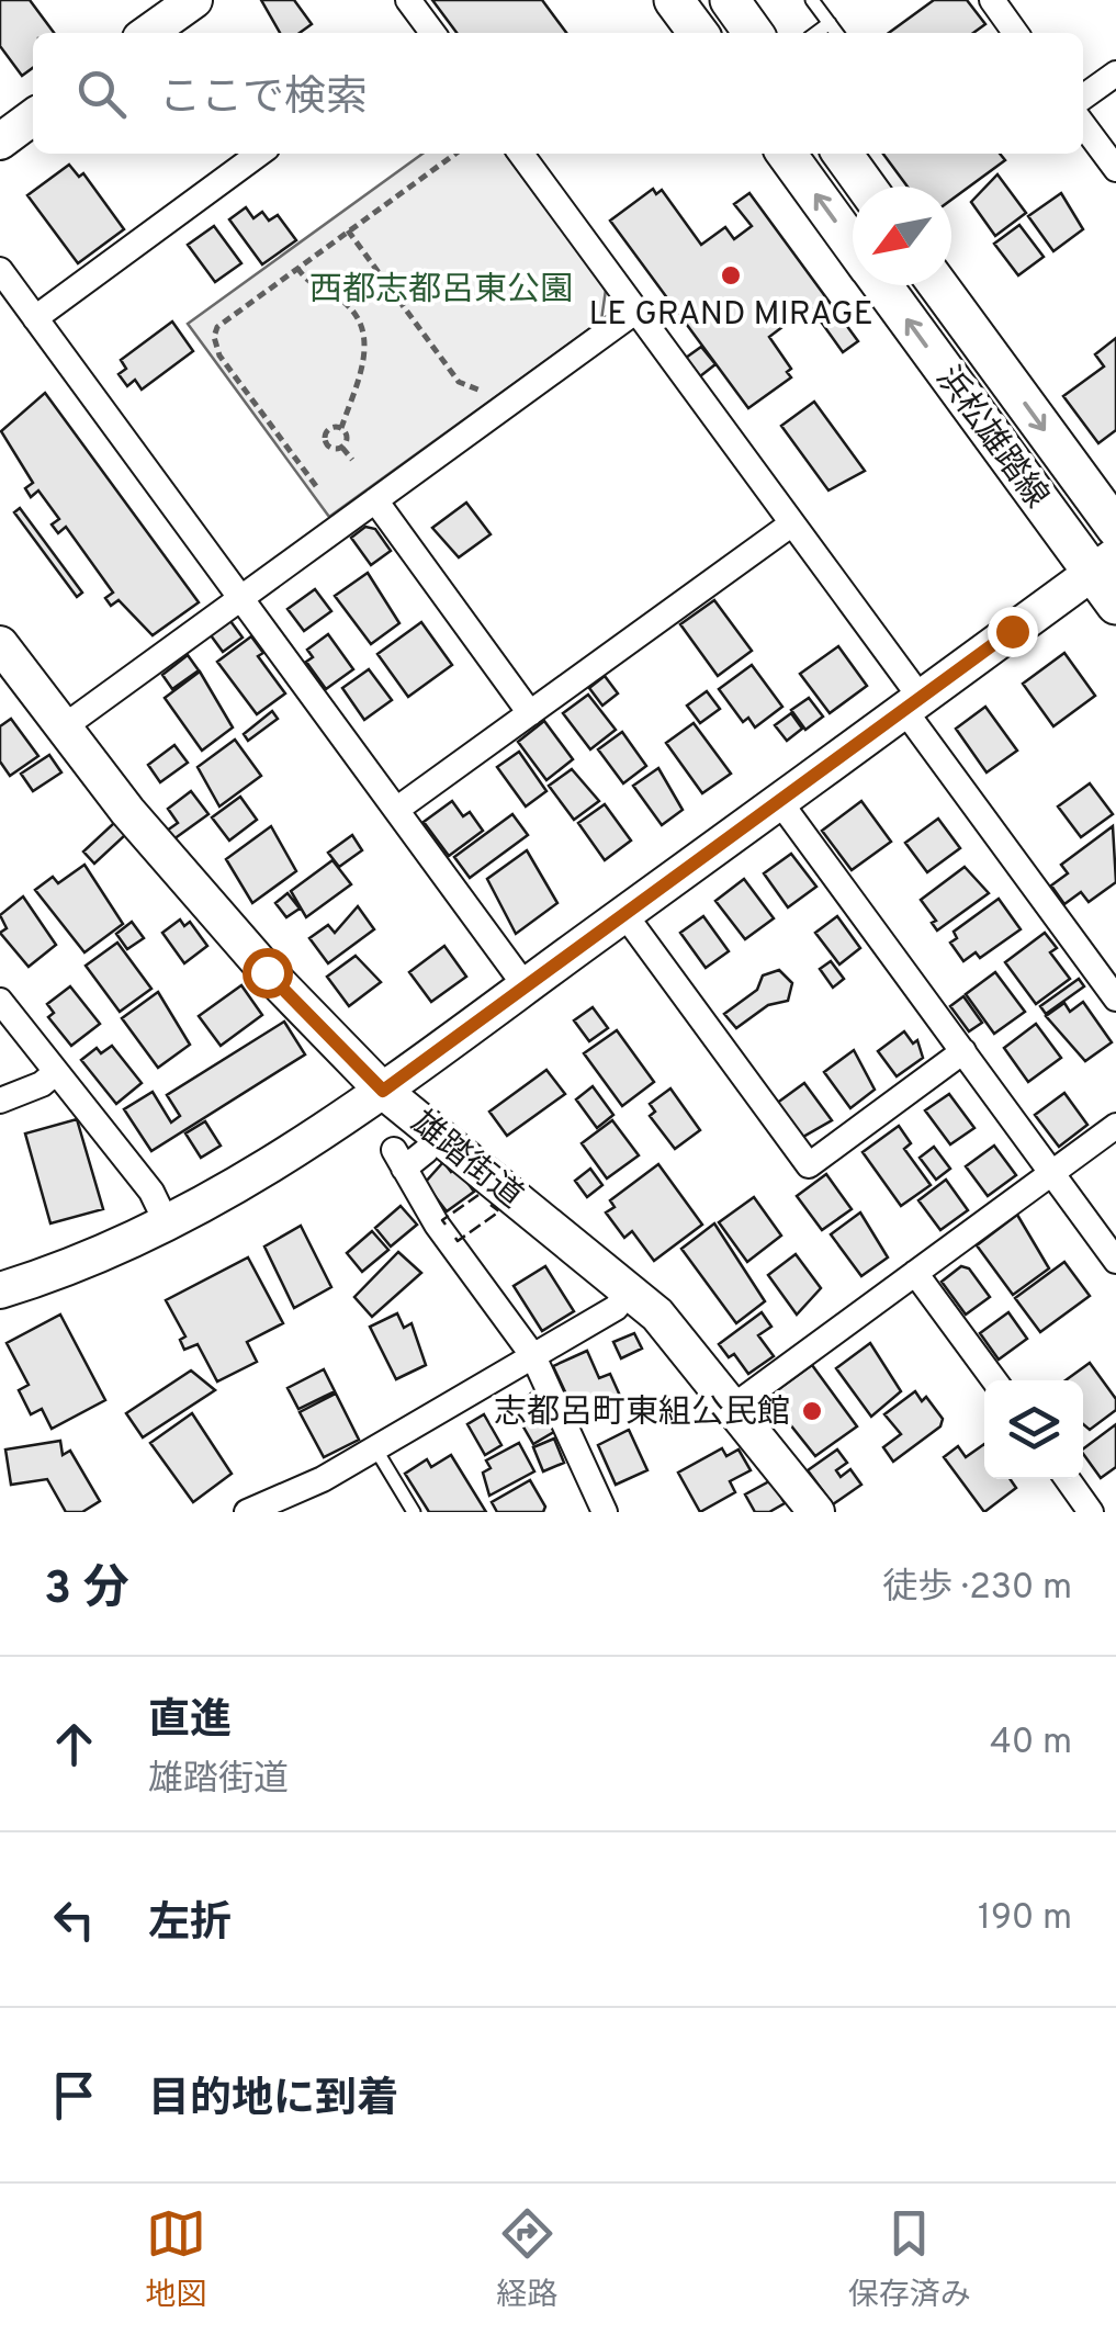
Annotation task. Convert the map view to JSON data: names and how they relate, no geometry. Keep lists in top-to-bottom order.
{
  "streets": {
    "main road": ["浜松雄踏線"],
    "street": ["雄踏街道"]
  },
  "parks": ["西都志都呂東公園"],
  "places": ["LE GRAND MIRAGE", "志都呂町東組公民館"],
  "north": "bottom left",
  "page": {
    "search": "ここで検索",
    "heading": ["3 分", "徒歩 · 230 m"],
    "list": [
      ["直進", "雄踏街道", "40 m"],
      ["左折", "190 m"],
      "目的地に到着"
    ],
    "nav": ["地図", "経路", "保存済み"]
  }
}
